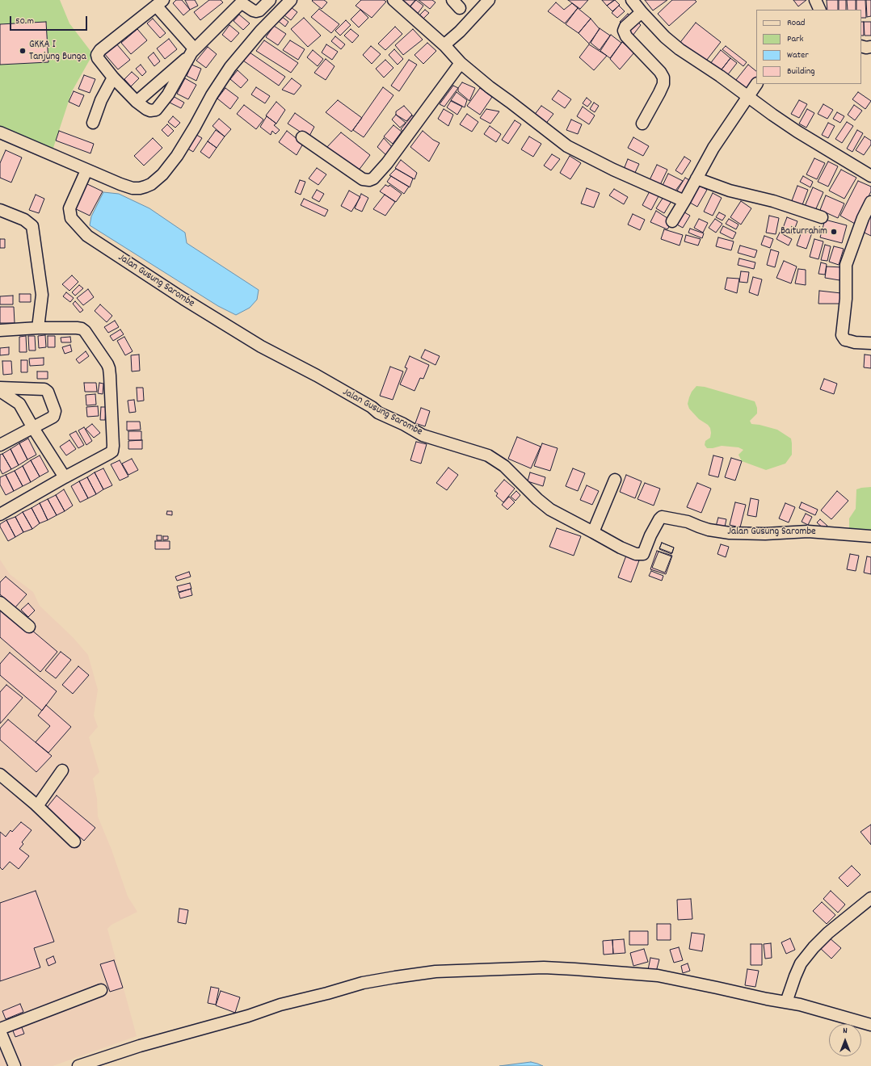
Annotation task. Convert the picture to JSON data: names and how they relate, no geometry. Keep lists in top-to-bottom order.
{
  "streets": {
    "street": ["Jalan Gusung Sarombe"]
  },
  "places": ["GKKA I Tanjung Bunga", "Baiturrahim"],
  "legend": [
    "Road",
    "Park",
    "Water",
    "Building"
  ],
  "scale_bar": "50 m",
  "north": "top"
}
